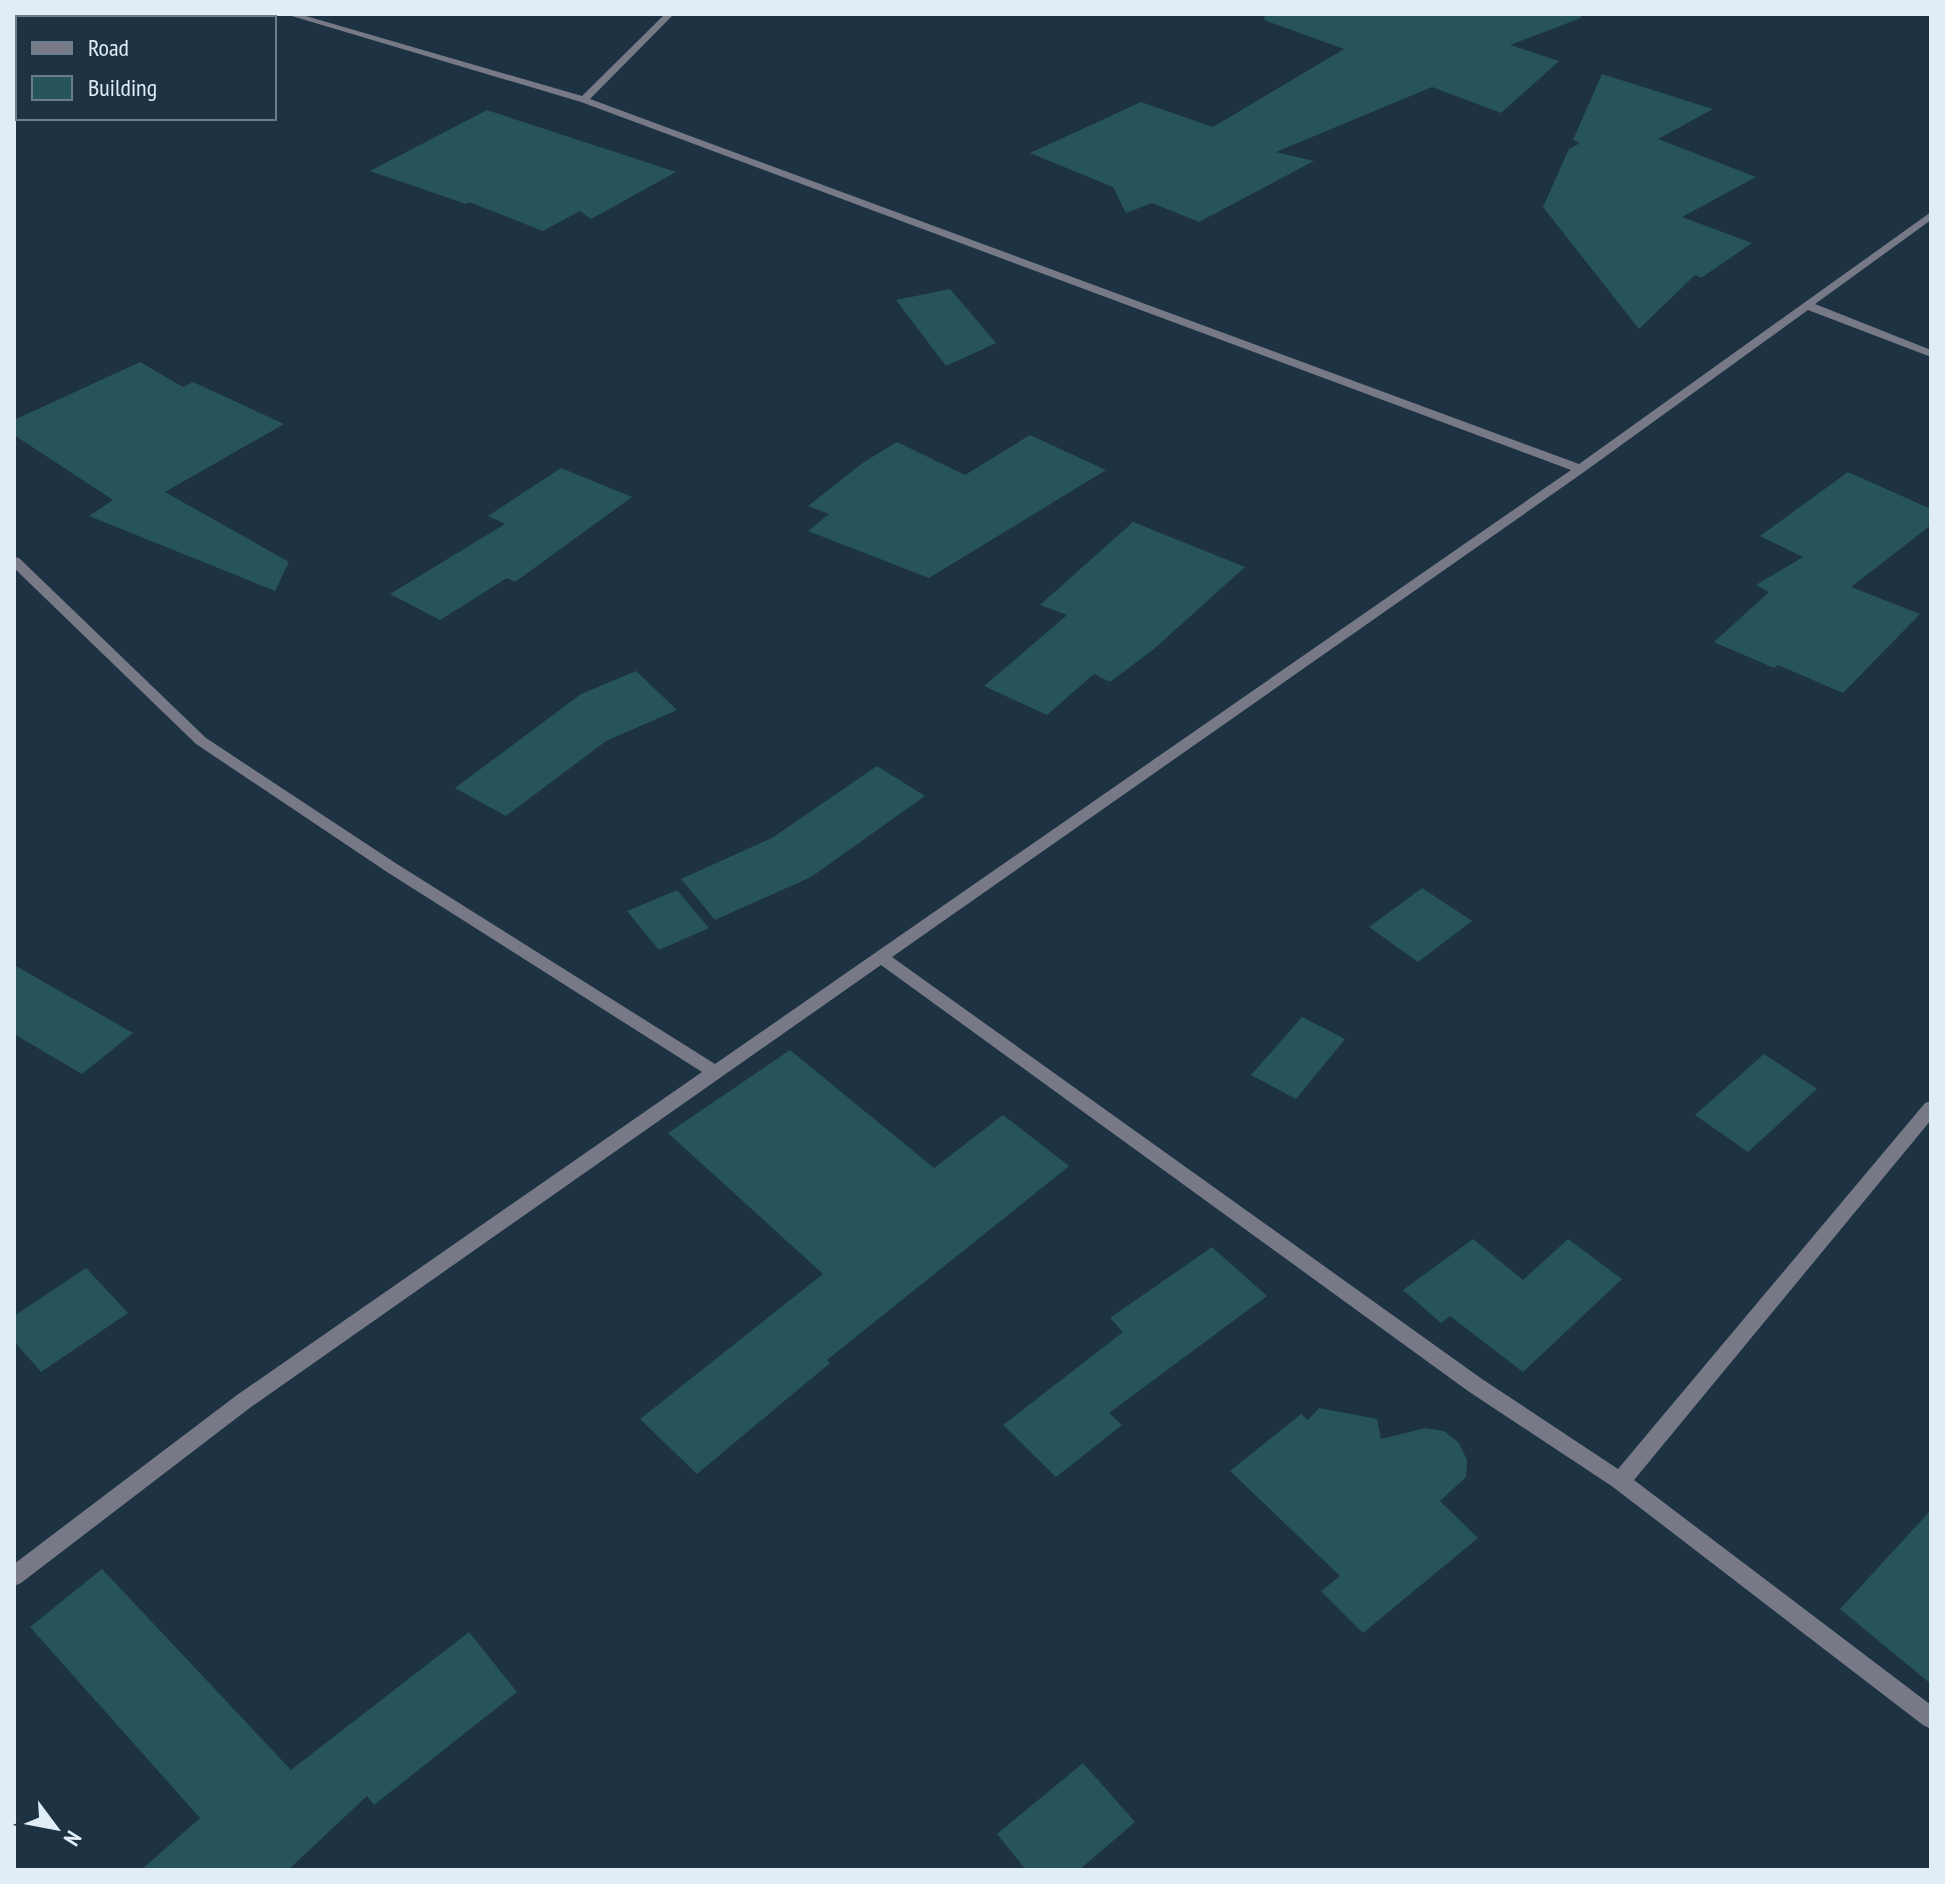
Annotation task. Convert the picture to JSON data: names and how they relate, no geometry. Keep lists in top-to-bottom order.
{
  "legend": ["Road", "Building"],
  "north": "bottom right"
}
